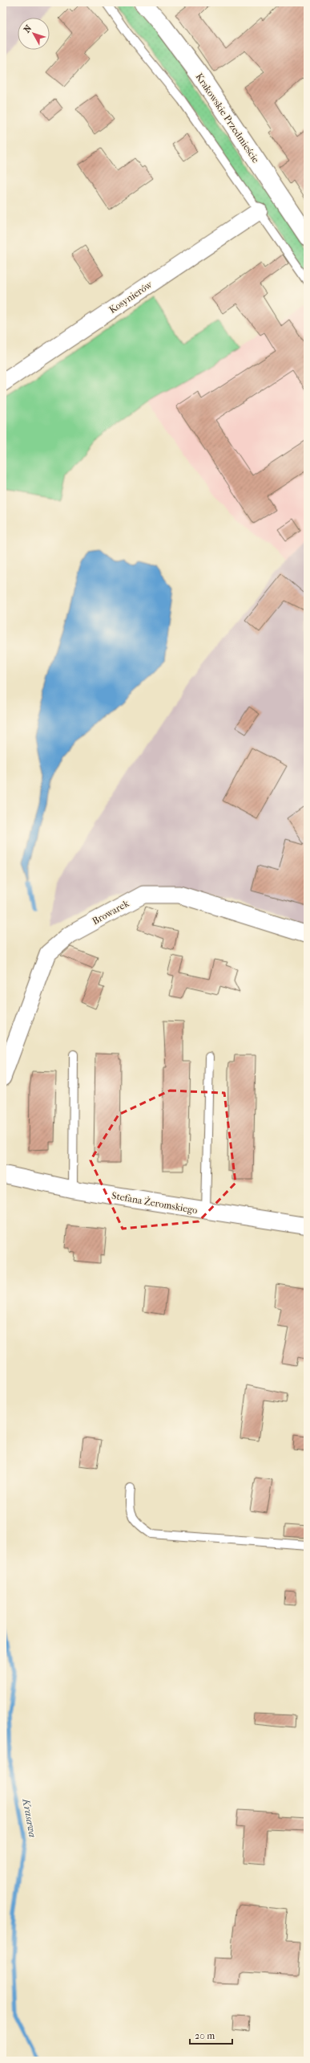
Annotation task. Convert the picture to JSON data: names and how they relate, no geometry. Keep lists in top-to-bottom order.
{
  "streets": {
    "street": [
      "Krakowskie Przedmieście",
      "Kosynierów",
      "Browarek",
      "Stefana Żeromskiego"
    ]
  },
  "water": ["Krasawa"],
  "scale_bar": "20 m",
  "north": "top left"
}
